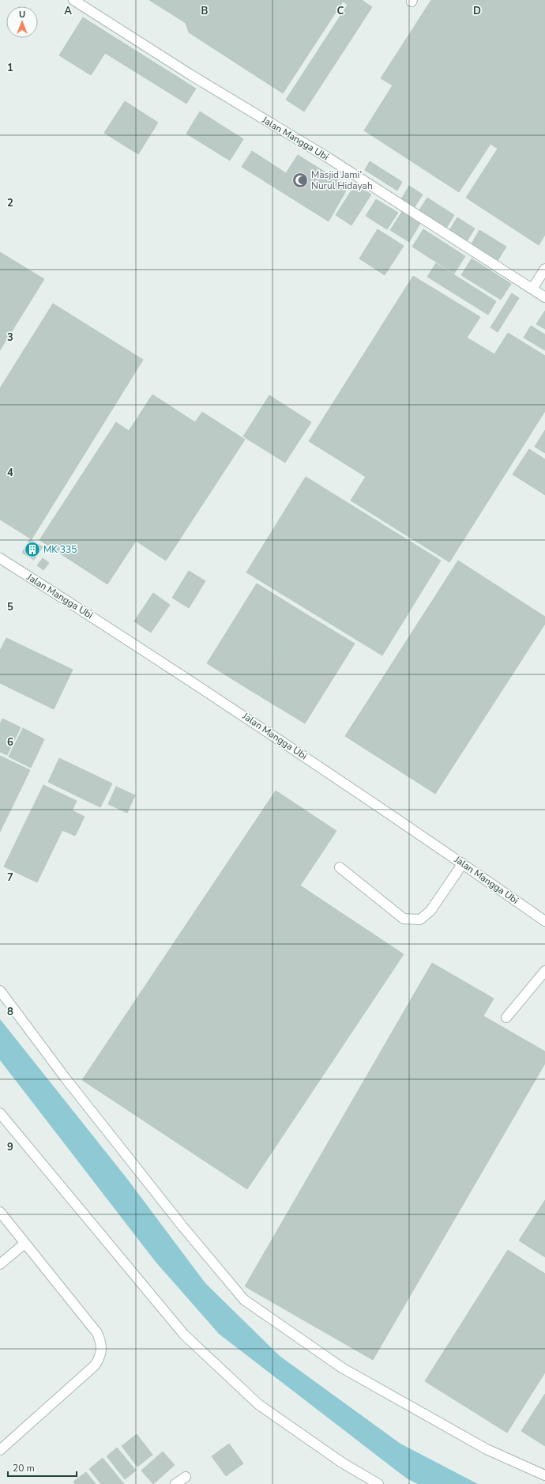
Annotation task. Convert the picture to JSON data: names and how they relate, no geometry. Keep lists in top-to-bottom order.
{
  "streets": {
    "street": ["Jalan Mangga Ubi"]
  },
  "places": {
    "mosque": ["Masjid Jami' Nurul Hidayah"],
    "building": ["MK 335"]
  },
  "scale_bar": "20 m",
  "north": "top",
  "grid": {
    "columns": [
      "A",
      "B",
      "C",
      "D"
    ],
    "rows": [
      "1",
      "2",
      "3",
      "4",
      "5",
      "6",
      "7",
      "8",
      "9"
    ]
  }
}
